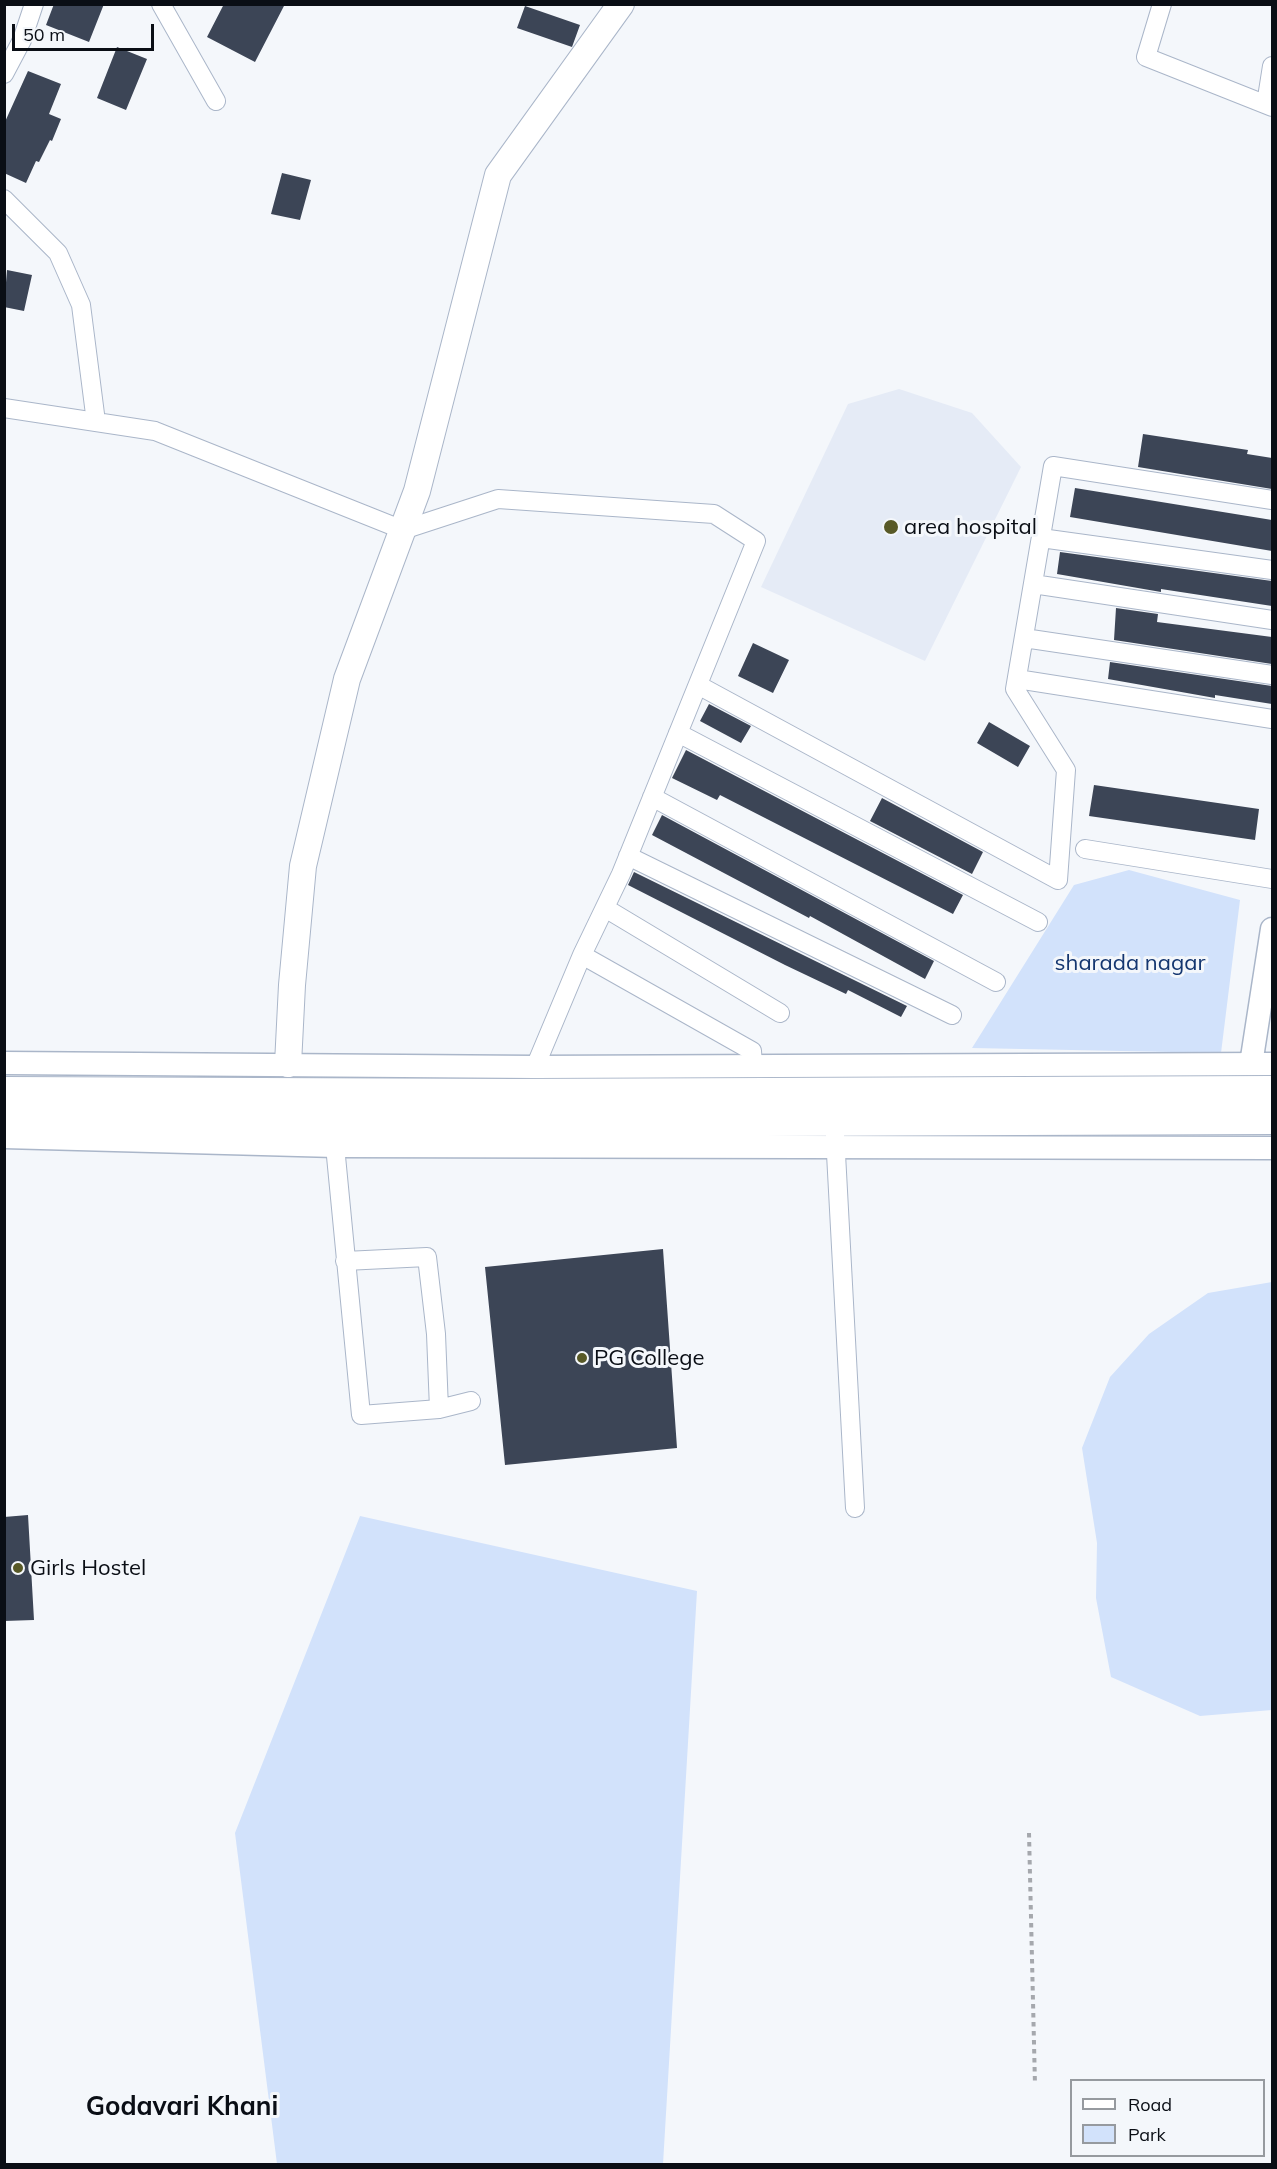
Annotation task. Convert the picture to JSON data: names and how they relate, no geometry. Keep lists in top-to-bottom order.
{
  "districts": ["Godavari Khani"],
  "parks": ["sharada nagar"],
  "places": ["area hospital", "PG College", "Girls Hostel"],
  "legend": ["Road", "Park"],
  "scale_bar": "50 m"
}
